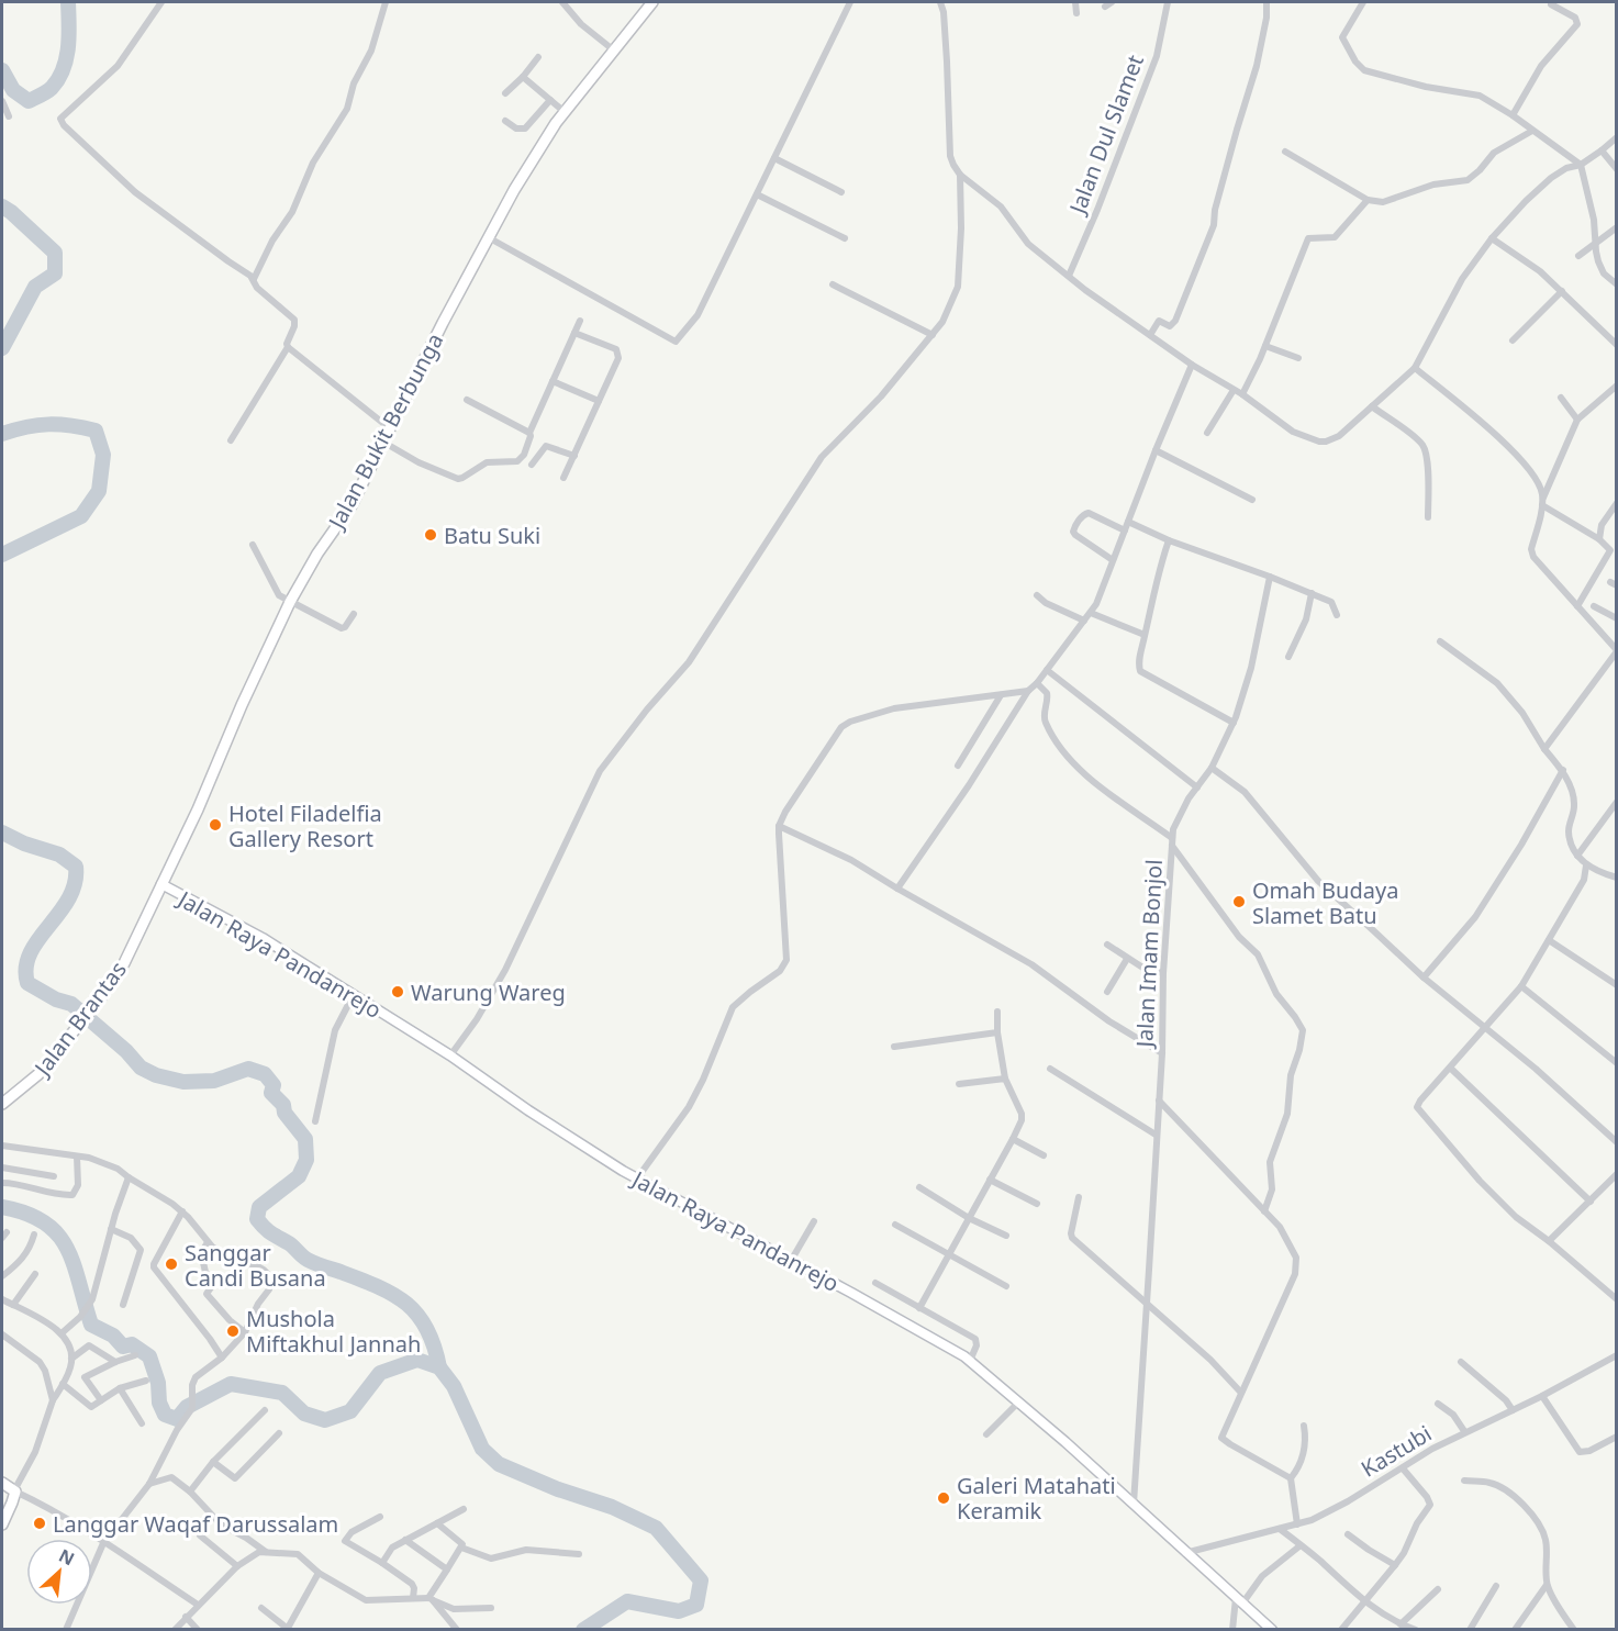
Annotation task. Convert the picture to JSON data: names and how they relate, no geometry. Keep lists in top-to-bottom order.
{
  "streets": {
    "main road": ["Jalan Bukit Berbunga", "Jalan Raya Pandanrejo", "Jalan Brantas"],
    "street": ["Jalan Dul Slamet", "Jalan Imam Bonjol", "Kastubi"]
  },
  "crossings": [
    ["Jalan Bukit Berbunga", "Jalan Raya Pandanrejo"],
    ["Jalan Bukit Berbunga", "Jalan Brantas"],
    ["Jalan Imam Bonjol", "Jalan Raya Pandanrejo"],
    ["Jalan Raya Pandanrejo", "Jalan Brantas"],
    ["Jalan Raya Pandanrejo", "Kastubi"]
  ],
  "places": [
    "Batu Suki",
    "Hotel Filadelfia Gallery Resort",
    "Omah Budaya Slamet Batu",
    "Warung Wareg",
    "Sanggar Candi Busana",
    "Mushola Miftakhul Jannah",
    "Galeri Matahati Keramik",
    "Langgar Waqaf Darussalam"
  ],
  "north": "top right"
}
